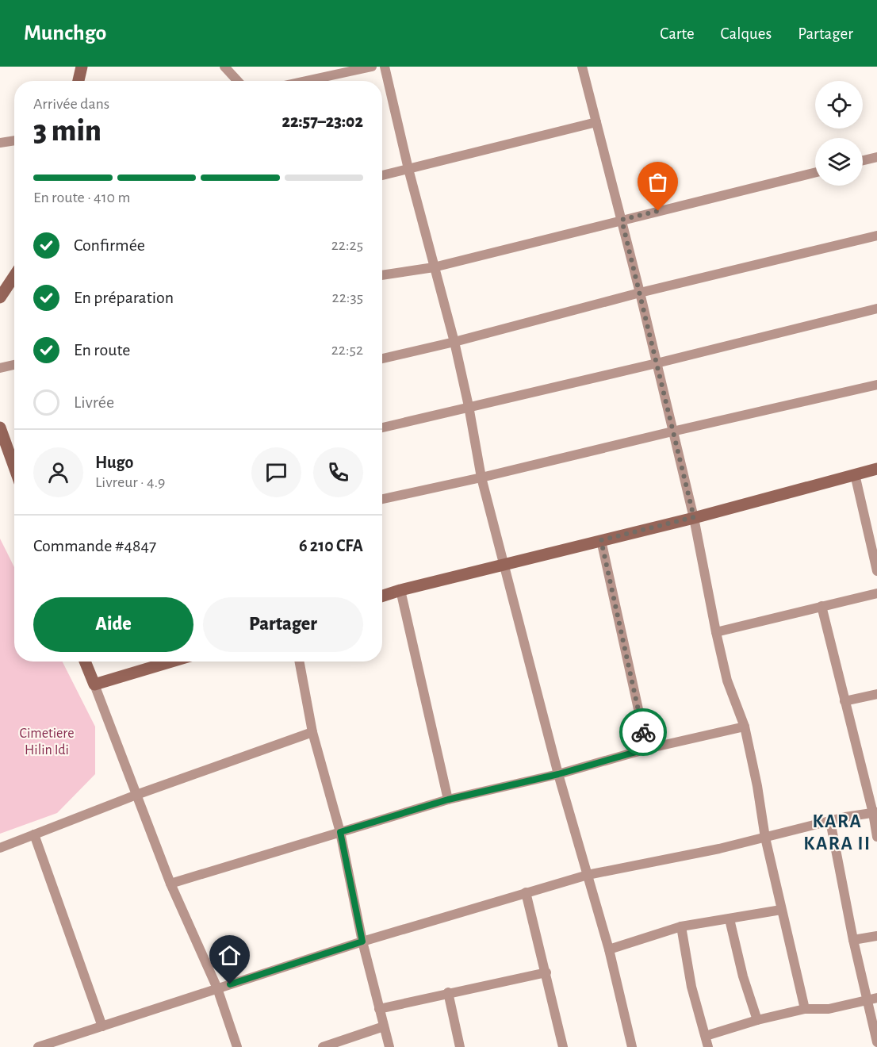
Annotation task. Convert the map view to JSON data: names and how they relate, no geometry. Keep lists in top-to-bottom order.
{
  "districts": ["KARA KARA II"],
  "parks": ["Cimetiere Hilin Idi"],
  "page": {
    "header": "Munchgo",
    "nav": ["Carte", "Calques", "Partager"],
    "heading": ["3 min", "Arrivée dans", "22:57–23:02"],
    "panel": [
      "Hugo",
      "Livreur · 4.9",
      "Commande #4847",
      "6 210 CFA"
    ],
    "bar": "En route · 410 m",
    "list": [
      ["Confirmée", "22:25"],
      ["En préparation", "22:35"],
      ["En route", "22:52"],
      "Livrée"
    ],
    "buttons": ["Aide", "Partager"]
  }
}
